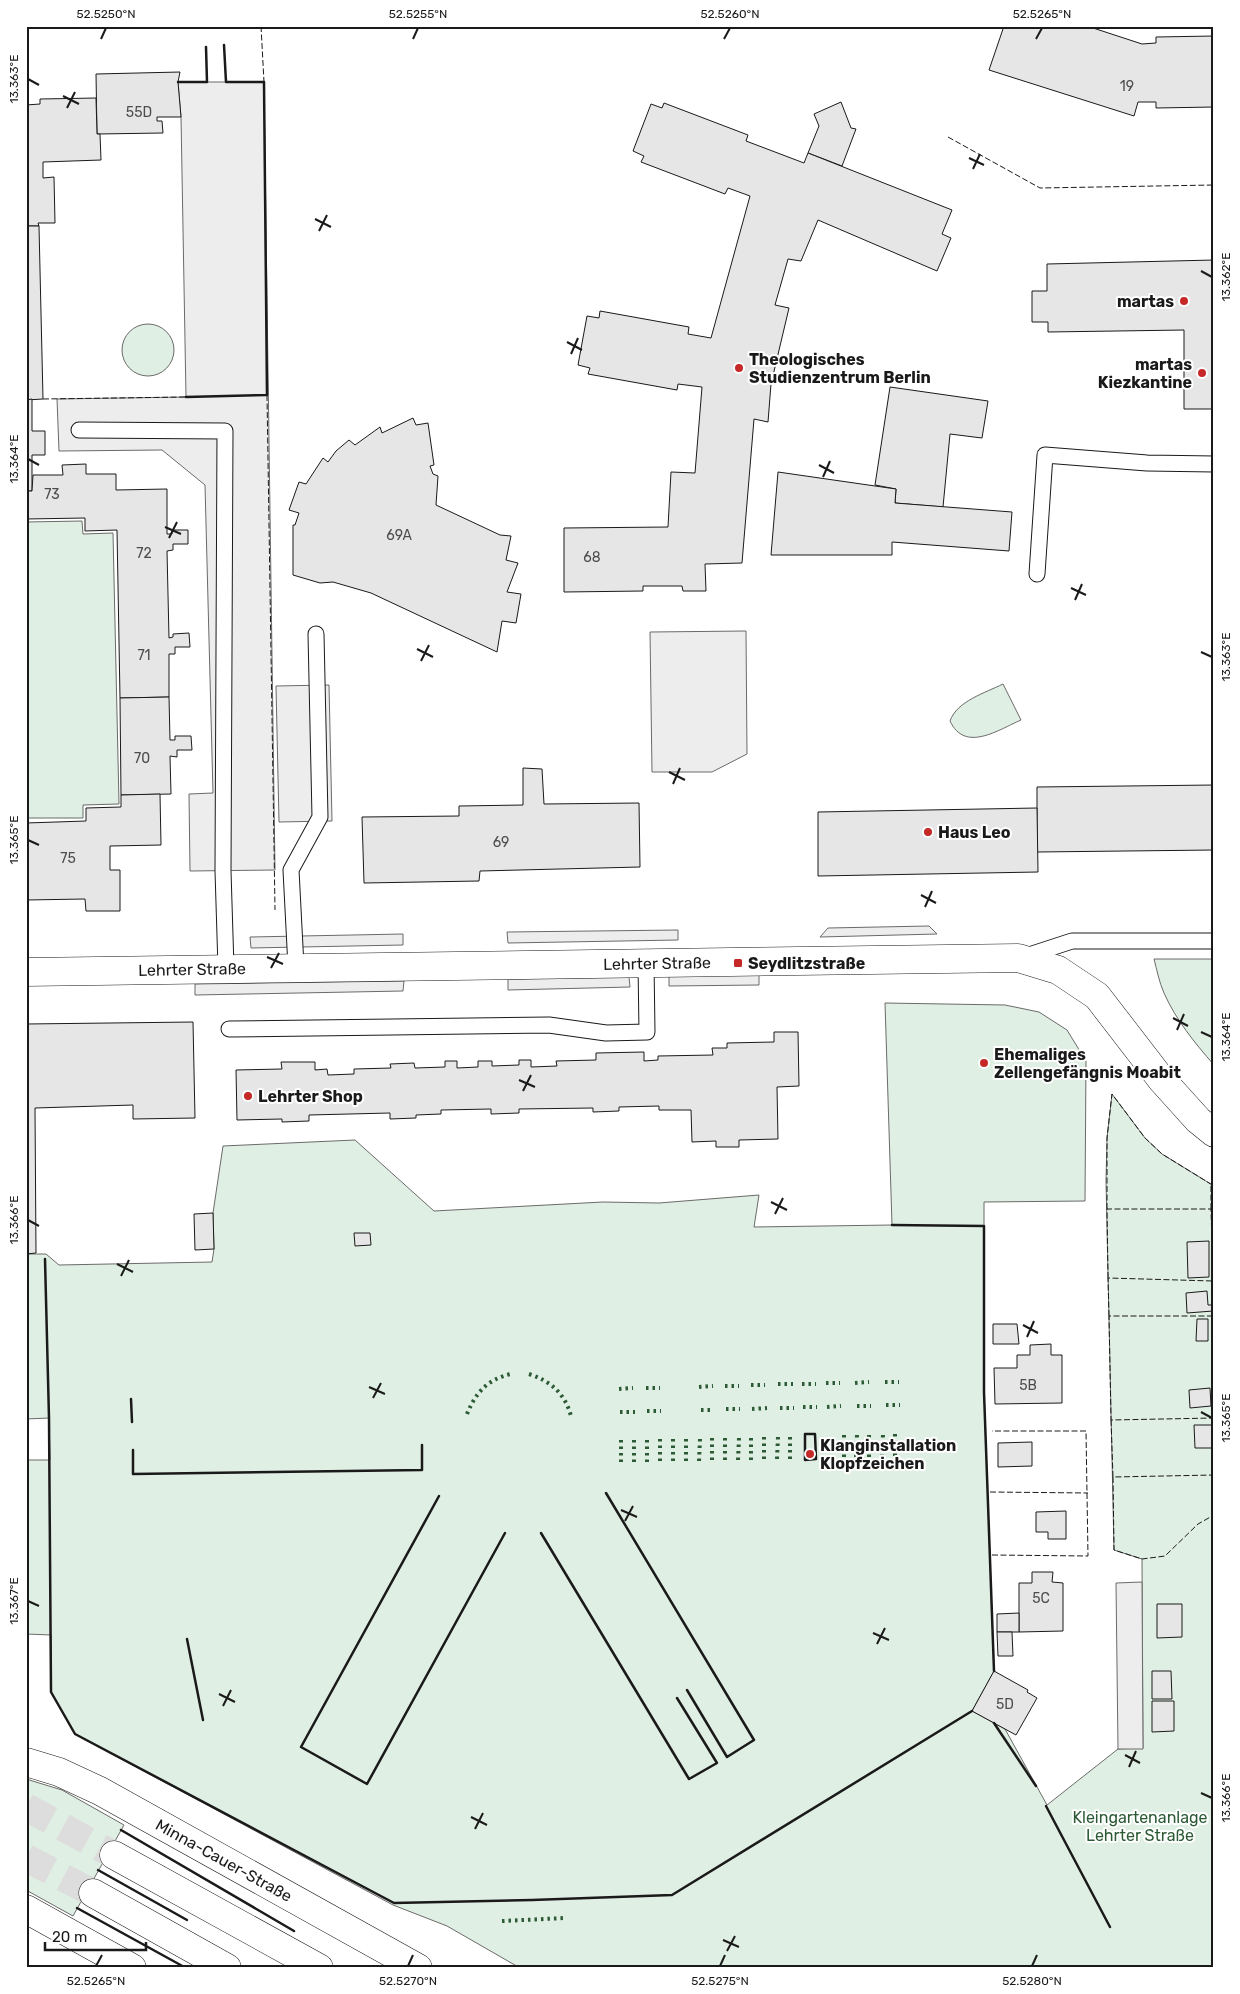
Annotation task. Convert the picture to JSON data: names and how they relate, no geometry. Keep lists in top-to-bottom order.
{
  "streets": {
    "main road": ["Lehrter Straße", "Minna-Cauer-Straße"]
  },
  "parks": ["Kleingartenanlage Lehrter Straße"],
  "places": {
    "other": [
      "martas",
      "Theologisches Studienzentrum Berlin",
      "martas Kiezkantine",
      "Haus Leo",
      "Ehemaliges Zellengefängnis Moabit",
      "Lehrter Shop",
      "Klanginstallation Klopfzeichen"
    ],
    "transit": ["Seydlitzstraße"]
  },
  "house_numbers": [
    "19",
    "55D",
    "73",
    "69A",
    "72",
    "68",
    "71",
    "70",
    "69",
    "75",
    "5B",
    "5C",
    "5D"
  ],
  "scale_bar": "20 m",
  "coordinates": [
    "52.5250°N",
    "52.5255°N",
    "52.5260°N",
    "52.5265°N",
    "13.363°E",
    "13.362°E",
    "13.364°E",
    "13.365°E",
    "13.366°E",
    "13.367°E",
    "52.5270°N",
    "52.5275°N",
    "52.5280°N"
  ]
}
